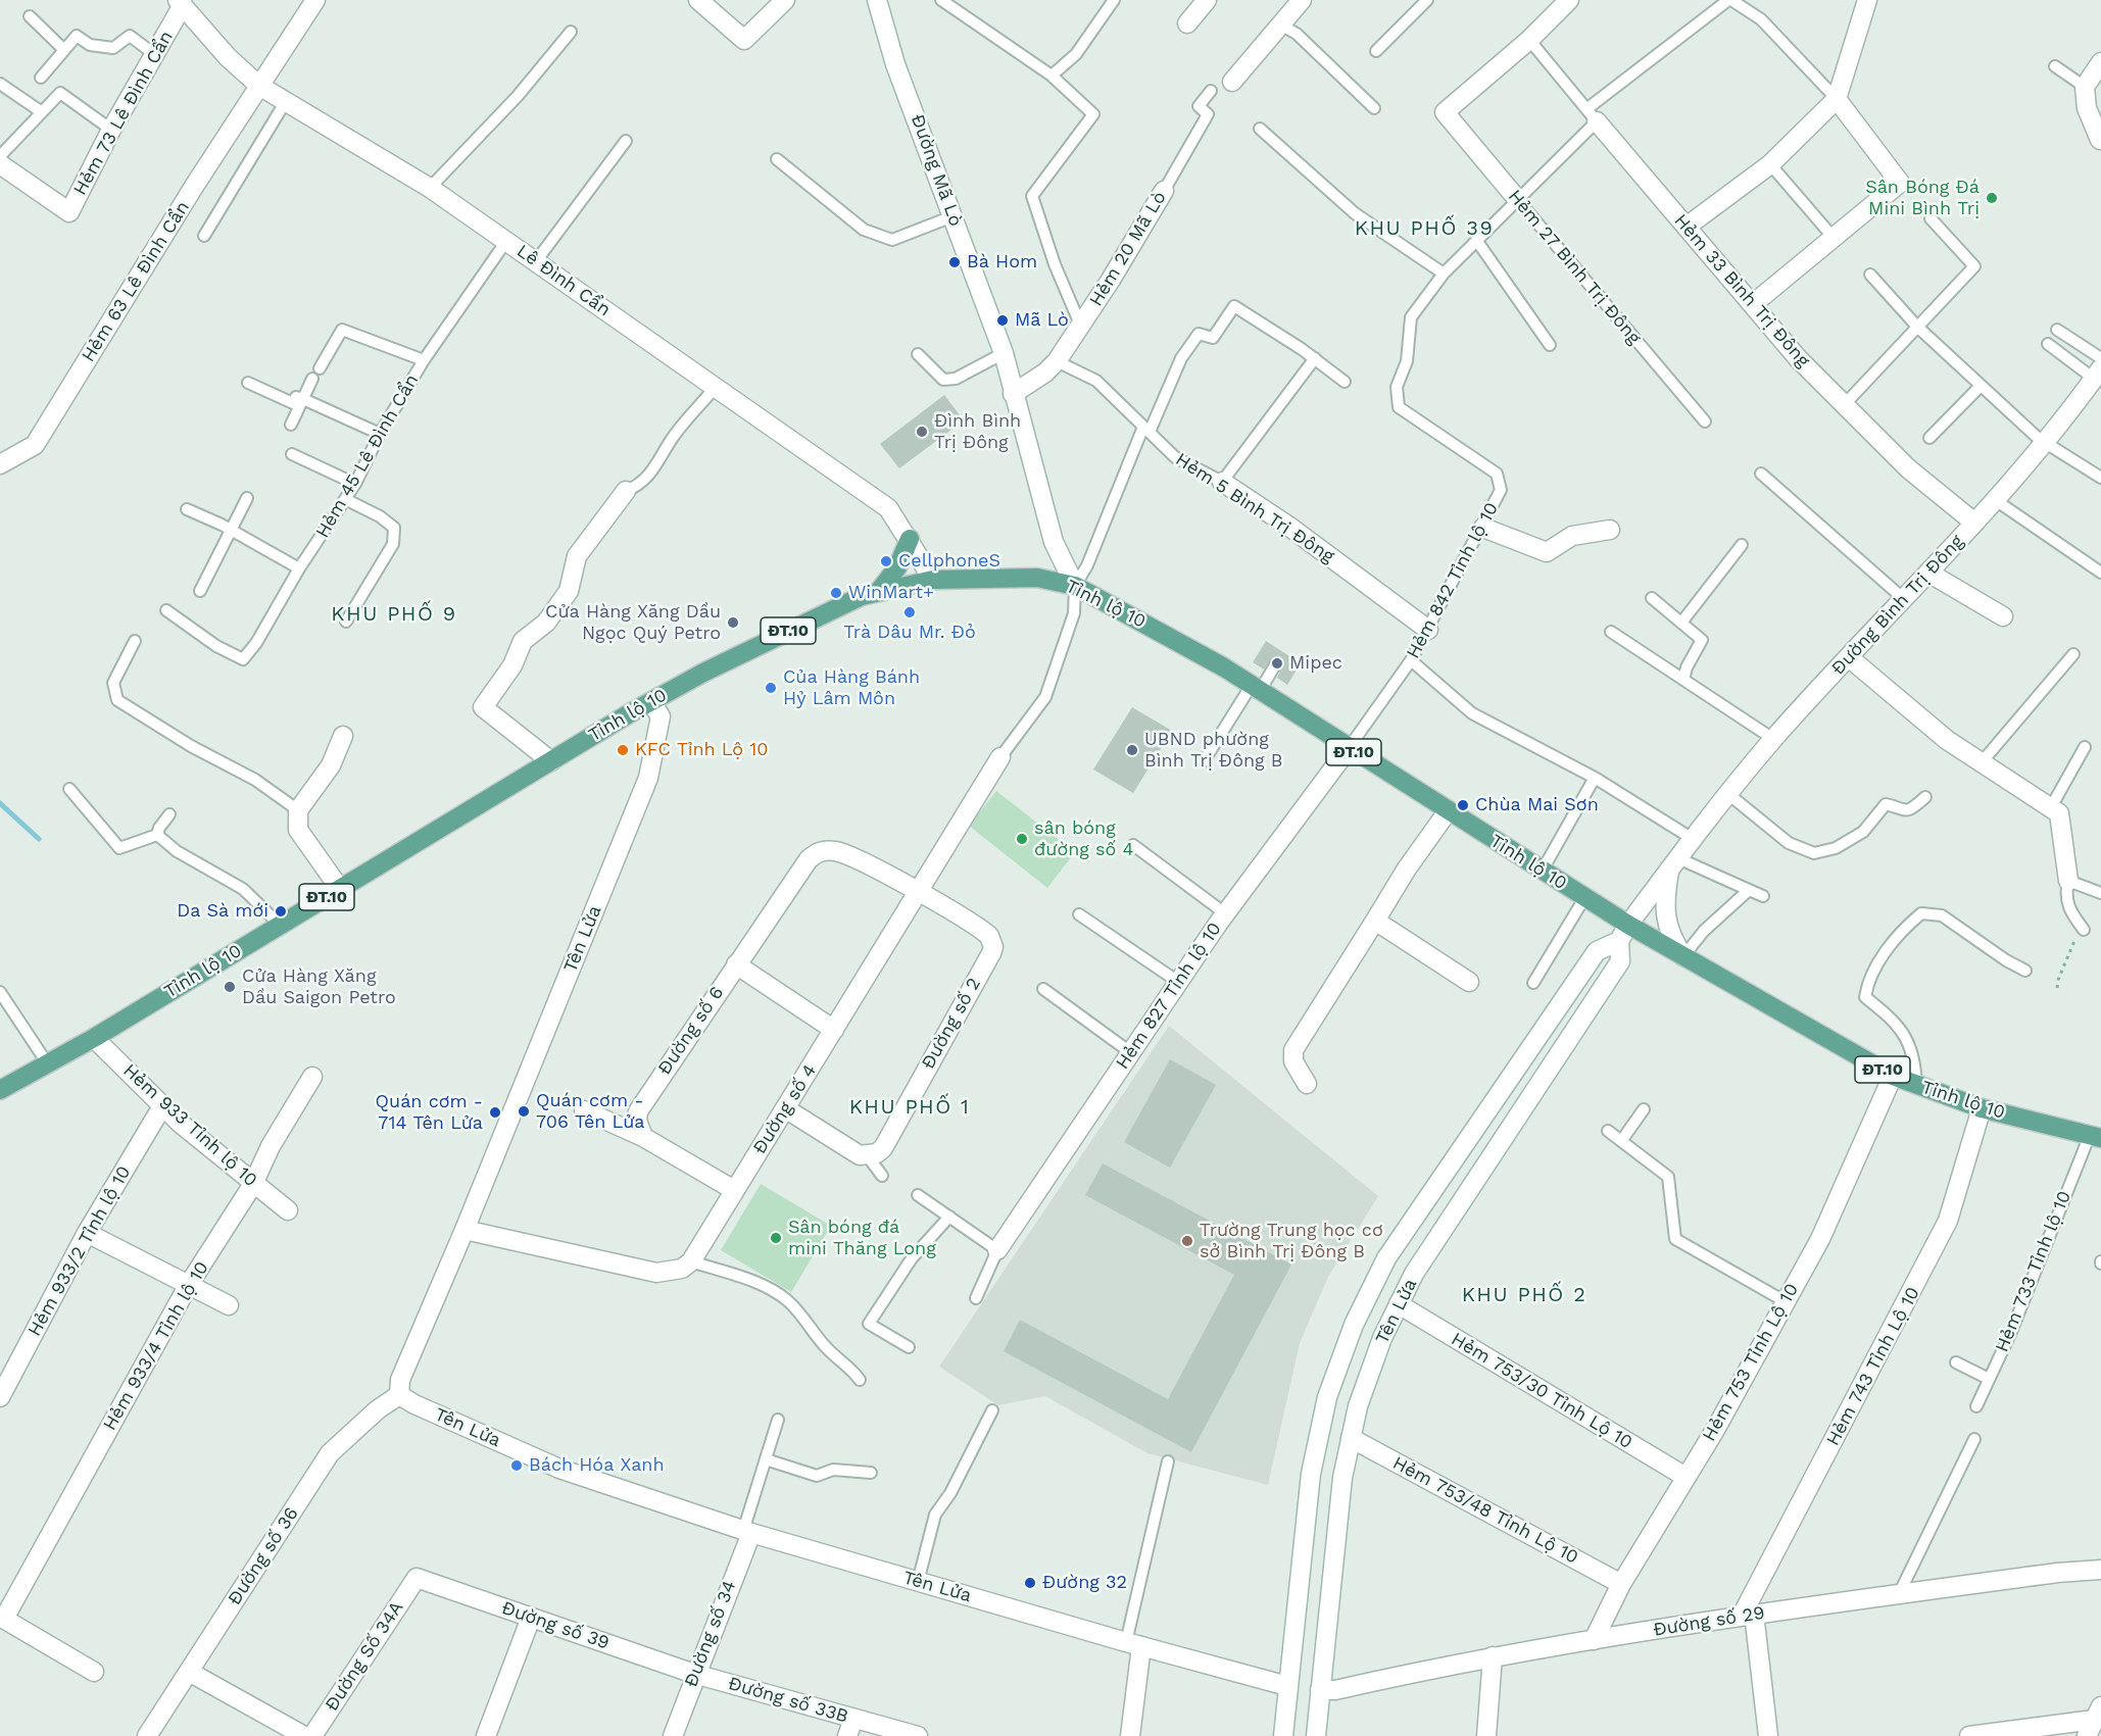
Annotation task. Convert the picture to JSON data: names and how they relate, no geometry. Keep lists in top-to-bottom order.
{
  "streets": {
    "main road": ["Tỉnh lộ 10", "ĐT.10"],
    "street": [
      "Hẻm 73 Lê Đình Cẩn",
      "Đường Mã Lò",
      "Hẻm 20 Mã Lò",
      "Hẻm 27 Bình Trị Đông",
      "Lê Đình Cẩn",
      "Hẻm 63 Lê Đình Cẩn",
      "Hẻm 33 Bình Trị Đông",
      "Hẻm 5 Bình Trị Đông",
      "Đường Bình Trị Đông",
      "Tên Lửa",
      "Hẻm 827 Tỉnh lộ 10",
      "Đường số 2",
      "Đường số 6",
      "Đường số 4",
      "Hẻm 933 Tỉnh lộ 10",
      "Hẻm 933/2 Tỉnh lộ 10",
      "Hẻm 933/4 Tỉnh lộ 10",
      "Hẻm 753 Tỉnh Lộ 10",
      "Hẻm 743 Tỉnh Lộ 10",
      "Hẻm 753/30 Tỉnh Lộ 10",
      "Hẻm 753/48 Tỉnh Lộ 10",
      "Đường số 36",
      "Đường số 29",
      "Đường số 39",
      "Đường số 34",
      "Đường Số 34A",
      "Đường số 33B"
    ],
    "lane": ["Hẻm 45 Lê Đình Cẩn", "Hẻm 842 Tỉnh lộ 10", "Hẻm 733 Tỉnh lộ 10"]
  },
  "crossings": [
    ["Hẻm 73 Lê Đình Cẩn", "Lê Đình Cẩn"],
    ["Đường Mã Lò", "Hẻm 20 Mã Lò"],
    ["Đường Mã Lò", "Tỉnh lộ 10"],
    ["Hẻm 20 Mã Lò", "Hẻm 5 Bình Trị Đông"],
    ["Hẻm 27 Bình Trị Đông", "Hẻm 33 Bình Trị Đông"],
    ["Hẻm 27 Bình Trị Đông", "Hẻm 842 Tỉnh lộ 10"],
    ["Lê Đình Cẩn", "Hẻm 63 Lê Đình Cẩn"],
    ["Lê Đình Cẩn", "Hẻm 45 Lê Đình Cẩn"],
    ["Lê Đình Cẩn", "Tỉnh lộ 10"],
    ["Hẻm 33 Bình Trị Đông", "Hẻm 842 Tỉnh lộ 10"],
    ["Hẻm 33 Bình Trị Đông", "Đường Bình Trị Đông"],
    ["Hẻm 5 Bình Trị Đông", "Hẻm 842 Tỉnh lộ 10"],
    ["Hẻm 842 Tỉnh lộ 10", "Tỉnh lộ 10"],
    ["Hẻm 842 Tỉnh lộ 10", "Hẻm 827 Tỉnh lộ 10"],
    ["Tỉnh lộ 10", "Đường Bình Trị Đông"],
    ["Tỉnh lộ 10", "Tên Lửa"],
    ["Tỉnh lộ 10", "Hẻm 827 Tỉnh lộ 10"],
    ["Tỉnh lộ 10", "Hẻm 933 Tỉnh lộ 10"],
    ["Tỉnh lộ 10", "Hẻm 733 Tỉnh lộ 10"],
    ["Tỉnh lộ 10", "Hẻm 753 Tỉnh Lộ 10"],
    ["Tỉnh lộ 10", "Hẻm 743 Tỉnh Lộ 10"],
    ["Đường Bình Trị Đông", "Tên Lửa"],
    ["Tên Lửa", "Hẻm 753/30 Tỉnh Lộ 10"],
    ["Tên Lửa", "Hẻm 753/48 Tỉnh Lộ 10"],
    ["Tên Lửa", "Đường số 36"],
    ["Tên Lửa", "Đường số 29"],
    ["Tên Lửa", "Đường số 34"],
    ["Đường số 2", "Đường số 6"],
    ["Đường số 2", "Đường số 4"],
    ["Đường số 6", "Đường số 4"],
    ["Hẻm 933 Tỉnh lộ 10", "Hẻm 933/2 Tỉnh lộ 10"],
    ["Hẻm 933 Tỉnh lộ 10", "Hẻm 933/4 Tỉnh lộ 10"],
    ["Hẻm 753 Tỉnh Lộ 10", "Hẻm 753/30 Tỉnh Lộ 10"],
    ["Hẻm 753 Tỉnh Lộ 10", "Hẻm 753/48 Tỉnh Lộ 10"],
    ["Hẻm 753 Tỉnh Lộ 10", "Đường số 29"],
    ["Hẻm 743 Tỉnh Lộ 10", "Đường số 29"],
    ["Đường số 39", "Đường số 34"],
    ["Đường số 39", "Đường Số 34A"],
    ["Đường số 39", "Đường số 33B"],
    ["Đường số 34", "Đường số 33B"]
  ],
  "districts": [
    "KHU PHỐ 39",
    "KHU PHỐ 9",
    "KHU PHỐ 1",
    "KHU PHỐ 2"
  ],
  "places": [
    "Sân Bóng Đá Mini Bình Trị",
    "Bà Hom",
    "Mã Lò",
    "Đình Bình Trị Đông",
    "CellphoneS",
    "WinMart+",
    "Trà Dâu Mr. Đỏ",
    "Cửa Hàng Xăng Dầu Ngọc Quý Petro",
    "Mipec",
    "Của Hàng Bánh Hỷ Lâm Môn",
    "KFC Tỉnh Lộ 10",
    "UBND phường Bình Trị Đông B",
    "Chùa Mai Sơn",
    "sân bóng đường số 4",
    "Da Sà mới",
    "Cửa Hàng Xăng Dầu Saigon Petro",
    "Quán cơm - 706 Tên Lửa",
    "Quán cơm - 714 Tên Lửa",
    "Sân bóng đá mini Thăng Long",
    "Trường Trung học cơ sở Bình Trị Đông B",
    "Bách Hóa Xanh",
    "Đường 32"
  ]
}
